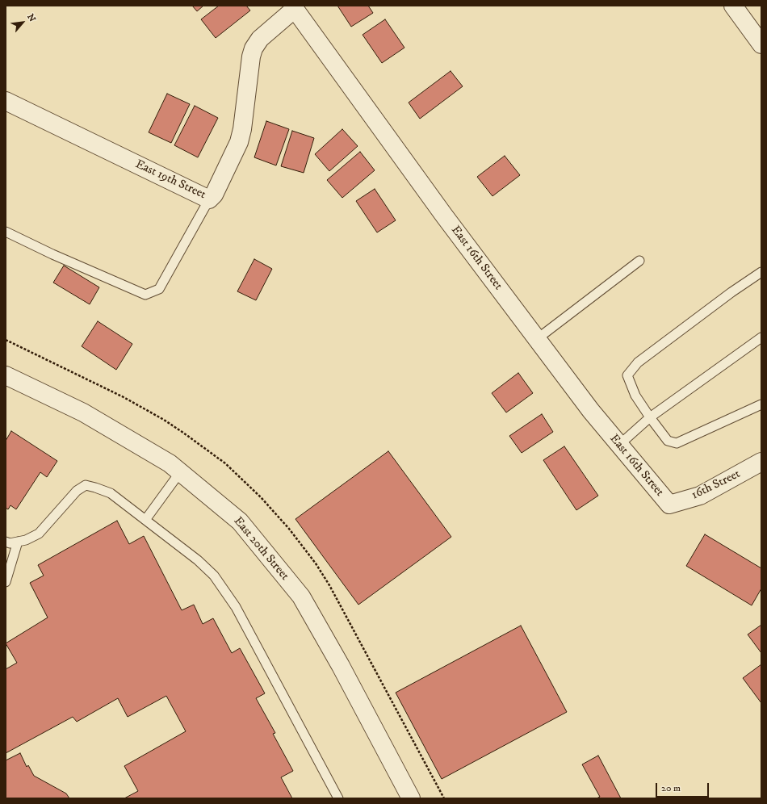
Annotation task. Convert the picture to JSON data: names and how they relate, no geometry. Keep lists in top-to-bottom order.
{
  "streets": {
    "street": [
      "East 19th Street",
      "East 16th Street",
      "16th Street",
      "East 20th Street"
    ]
  },
  "crossings": [
    ["East 19th Street", "East 16th Street"],
    ["East 16th Street", "16th Street"]
  ],
  "scale_bar": "20 m",
  "north": "top right"
}
